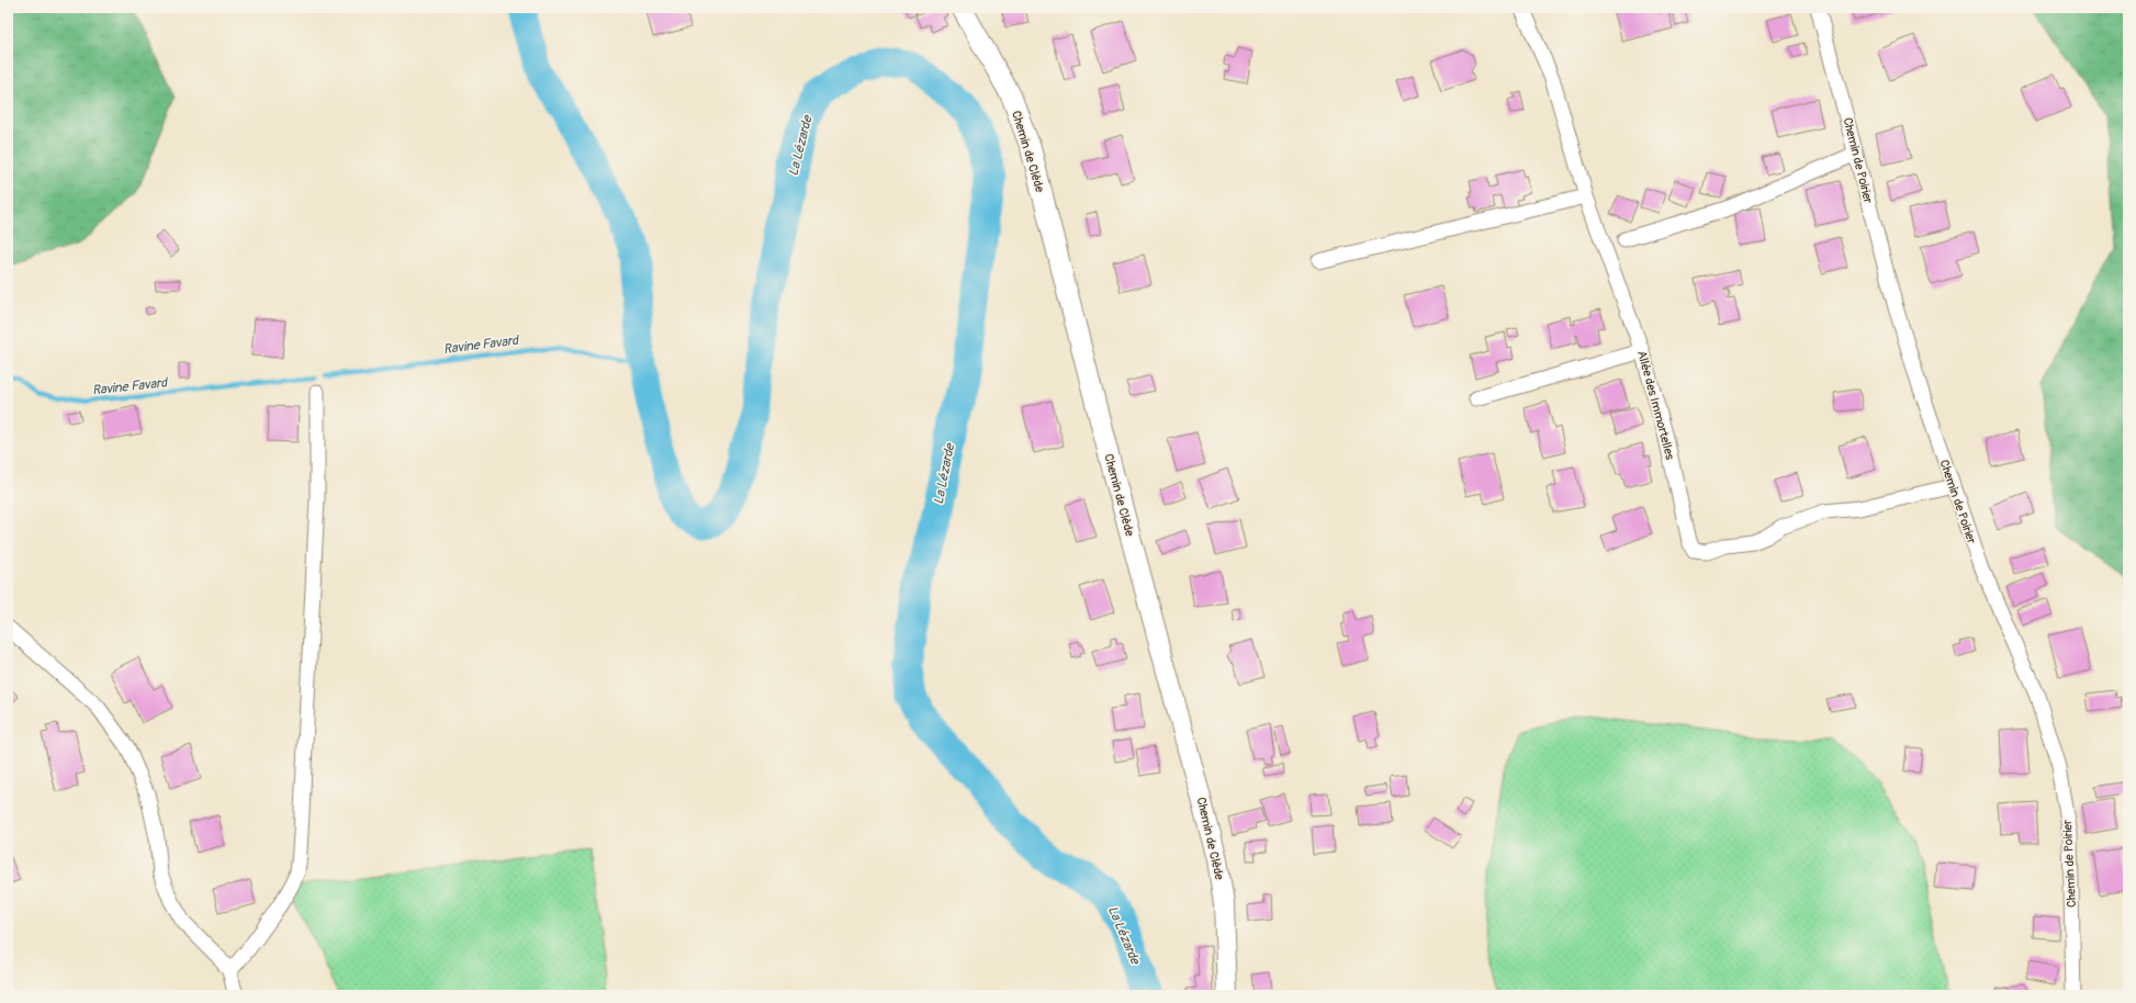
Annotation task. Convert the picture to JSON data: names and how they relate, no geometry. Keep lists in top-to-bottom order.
{
  "streets": {
    "main road": ["Chemin de Clède"],
    "street": ["Chemin de Poirier", "Allée des Immortelles"]
  },
  "crossings": [
    ["Chemin de Poirier", "Allée des Immortelles"]
  ],
  "water": ["La Lézarde", "Ravine Favard"]
}
